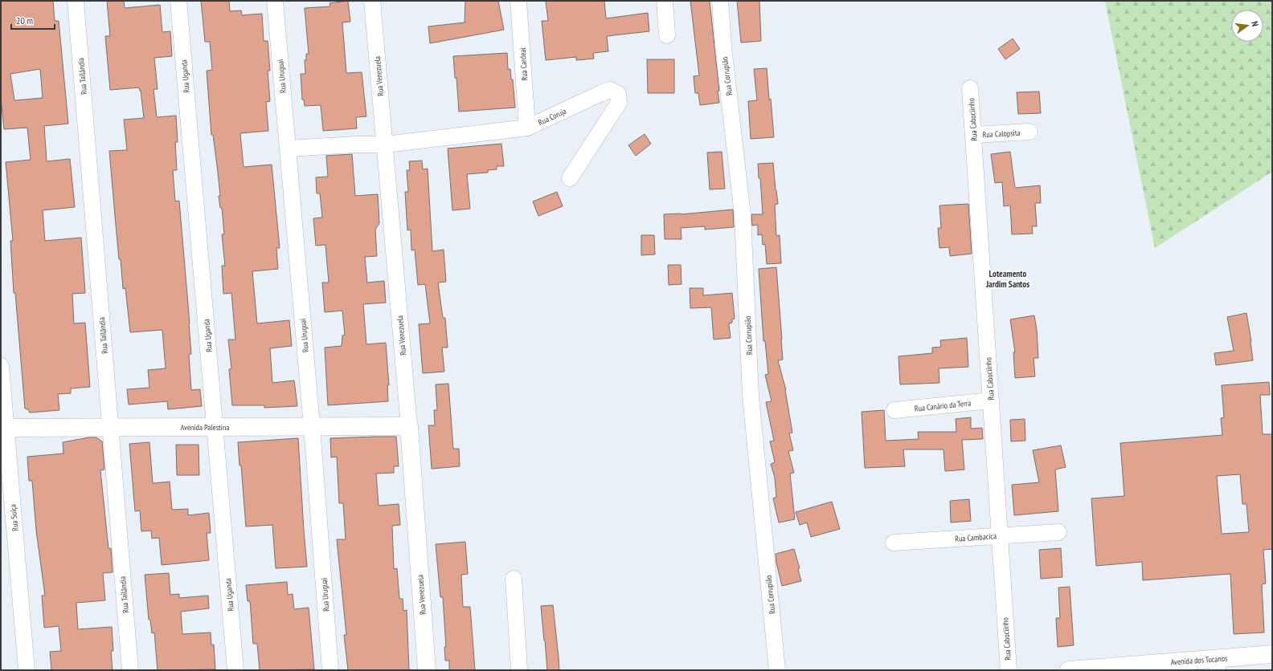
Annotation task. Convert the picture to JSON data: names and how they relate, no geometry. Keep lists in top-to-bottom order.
{
  "streets": {
    "street": [
      "Rua Cardeal",
      "Rua Tailândia",
      "Rua Uganda",
      "Rua Uruguai",
      "Rua Venezuela",
      "Rua Corrupião",
      "Rua Coruja",
      "Rua Caboclinho",
      "Rua Calopsita",
      "Rua Canário da Terra",
      "Avenida Palestina",
      "Rua Suíça",
      "Rua Cambacica",
      "Avenida dos Tucanos"
    ]
  },
  "crossings": [
    ["Rua Cardeal", "Rua Coruja"],
    ["Rua Tailândia", "Avenida Palestina"],
    ["Rua Uganda", "Avenida Palestina"],
    ["Rua Uruguai", "Rua Coruja"],
    ["Rua Uruguai", "Avenida Palestina"],
    ["Rua Venezuela", "Rua Coruja"],
    ["Rua Venezuela", "Avenida Palestina"],
    ["Rua Caboclinho", "Rua Calopsita"],
    ["Rua Caboclinho", "Rua Canário da Terra"],
    ["Rua Caboclinho", "Rua Cambacica"],
    ["Avenida Palestina", "Rua Suíça"]
  ],
  "districts": ["Loteamento Jardim Santos"],
  "scale_bar": "20 m",
  "north": "right"
}
